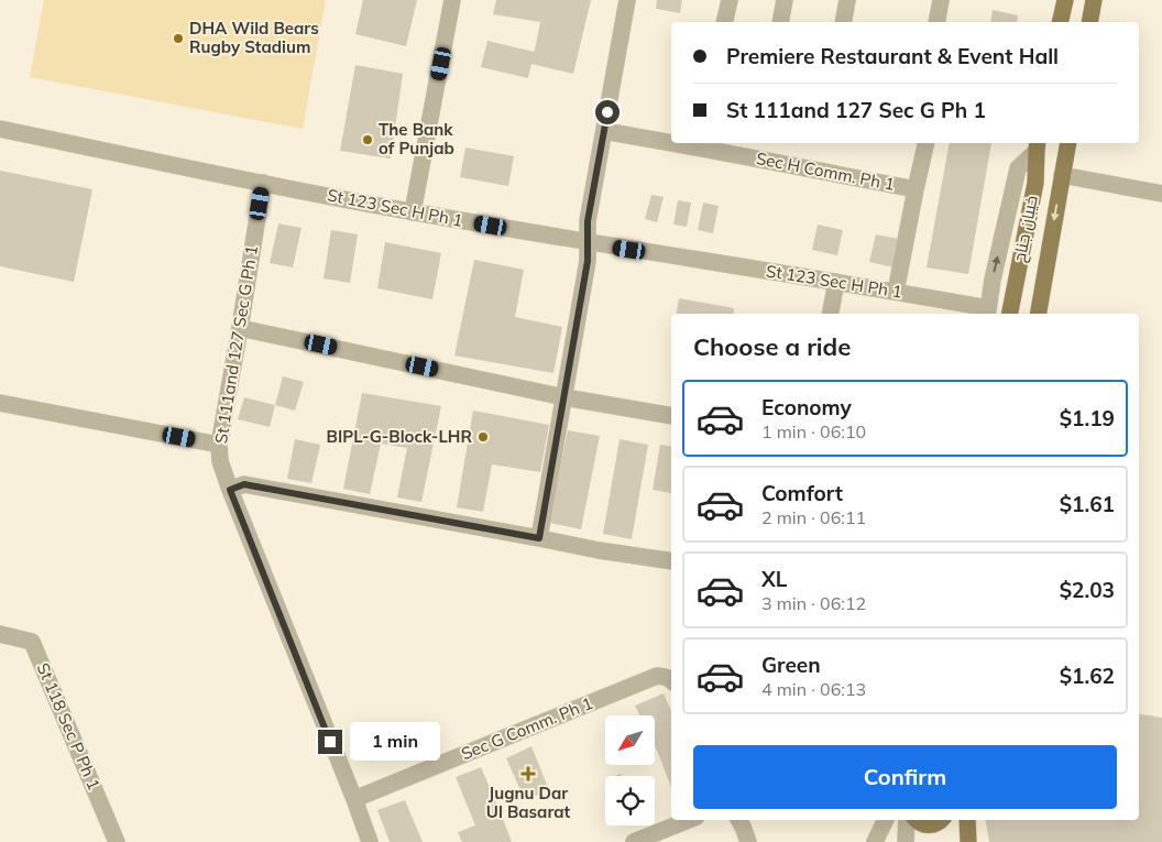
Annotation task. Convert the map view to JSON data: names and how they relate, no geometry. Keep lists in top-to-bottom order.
{
  "streets": {
    "main road": ["خیبان جناح"],
    "street": [
      "Sec H Comm. Ph 1",
      "St 123 Sec H Ph 1",
      "St 111and 127 Sec G Ph 1",
      "St 118 Sec P Ph 1",
      "Sec G Comm. Ph 1"
    ]
  },
  "crossings": [
    ["St 123 Sec H Ph 1", "St 111and 127 Sec G Ph 1"],
    ["St 111and 127 Sec G Ph 1", "Sec G Comm. Ph 1"]
  ],
  "places": {
    "other": ["DHA Wild Bears Rugby Stadium", "The Bank of Punjab", "BIPL-G-Block-LHR"],
    "health": ["Jugnu Dar Ul Basarat"]
  },
  "north": "bottom left",
  "page": {
    "banner": ["Premiere Restaurant & Event Hall", "St 111and 127 Sec G Ph 1"],
    "heading": "Choose a ride",
    "list": [
      {
        "name": "Economy",
        "note": "1 min · 06:10",
        "value": "$1.19"
      },
      {
        "name": "Comfort",
        "note": "2 min · 06:11",
        "value": "$1.61"
      },
      {
        "name": "XL",
        "note": "3 min · 06:12",
        "value": "$2.03"
      },
      {
        "name": "Green",
        "note": "4 min · 06:13",
        "value": "$1.62"
      }
    ],
    "bubble": "1 min",
    "buttons": "Confirm"
  }
}
